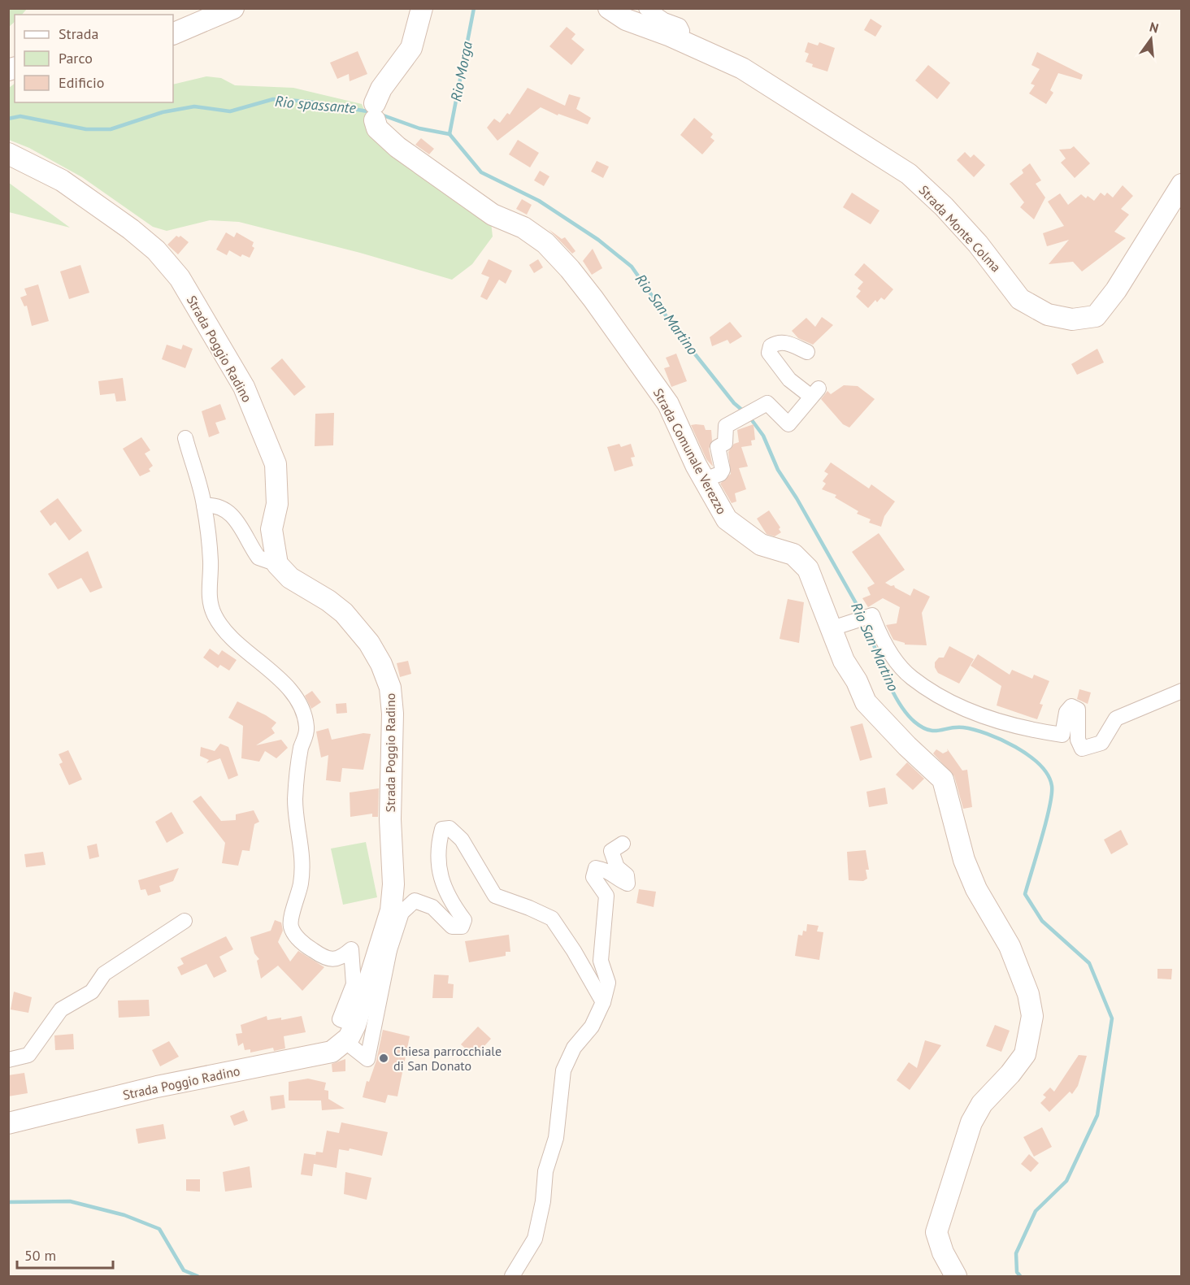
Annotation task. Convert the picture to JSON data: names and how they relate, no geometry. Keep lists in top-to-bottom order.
{
  "streets": {
    "street": ["Strada Monte Colma", "Strada Poggio Radino", "Strada Comunale Verezzo"]
  },
  "water": ["Rio Morga", "Rio spassante", "Rio San Martino"],
  "places": ["Chiesa parrocchiale di San Donato"],
  "legend": ["Strada", "Parco", "Edificio"],
  "scale_bar": "50 m",
  "north": "top"
}
